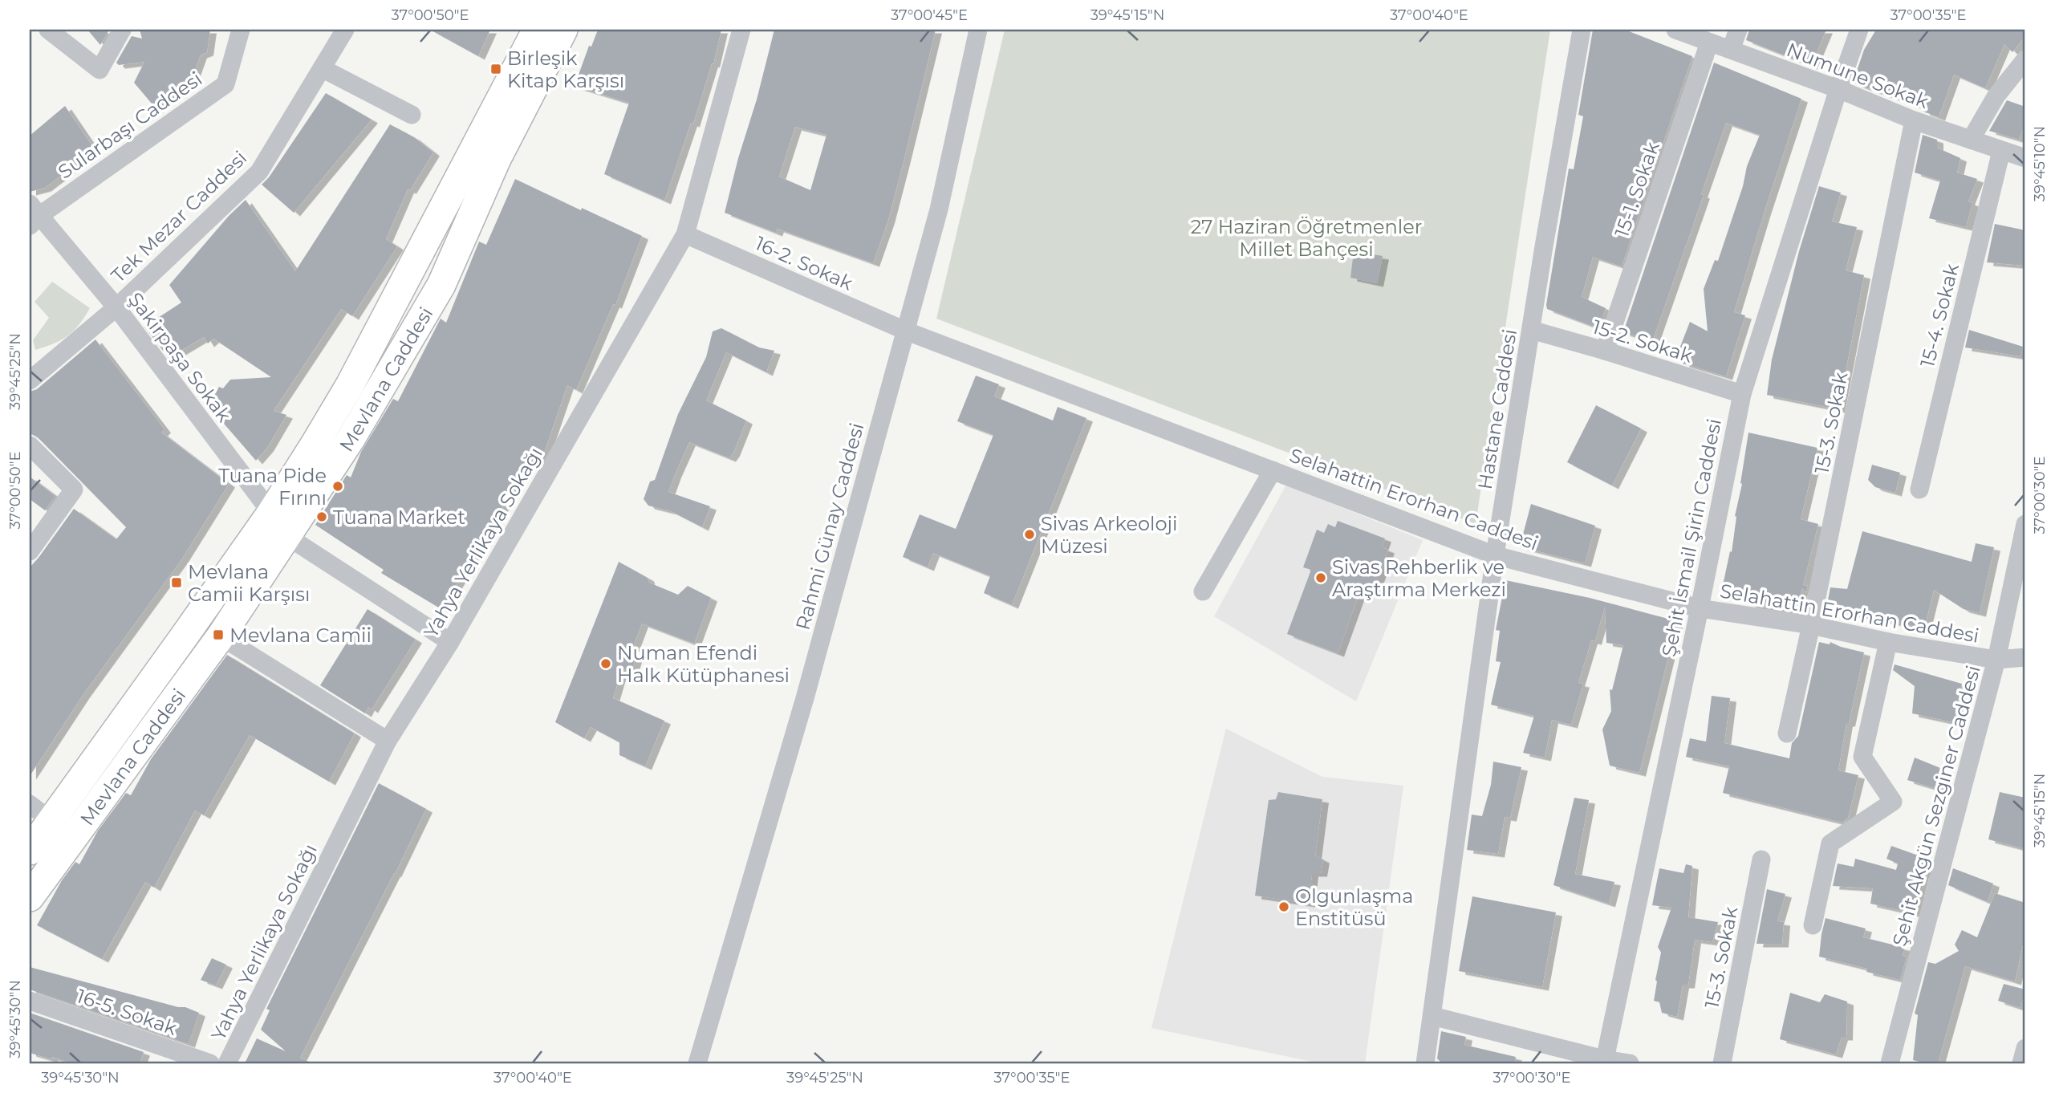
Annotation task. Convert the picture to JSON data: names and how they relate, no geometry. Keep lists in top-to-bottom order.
{
  "streets": {
    "main road": ["Mevlana Caddesi"],
    "street": [
      "Numune Sokak",
      "Sularbaşı Caddesi",
      "15-1. Sokak",
      "Tek Mezar Caddesi",
      "16-2. Sokak",
      "15-4. Sokak",
      "15-2. Sokak",
      "Şakirpaşa Sokak",
      "Hastane Caddesi",
      "15-3. Sokak",
      "Selahattin Erorhan Caddesi",
      "Rahmi Günay Caddesi",
      "Şehit İsmail Şirin Caddesi",
      "Yahya Yerlikaya Sokağı",
      "Şehit Akgün Sezginer Caddesi",
      "16-5. Sokak"
    ]
  },
  "crossings": [
    ["Numune Sokak", "15-1. Sokak"],
    ["Numune Sokak", "15-4. Sokak"],
    ["Numune Sokak", "15-3. Sokak"],
    ["Numune Sokak", "Şehit İsmail Şirin Caddesi"],
    ["Sularbaşı Caddesi", "Şakirpaşa Sokak"],
    ["15-1. Sokak", "15-2. Sokak"],
    ["Tek Mezar Caddesi", "Şakirpaşa Sokak"],
    ["16-2. Sokak", "Selahattin Erorhan Caddesi"],
    ["16-2. Sokak", "Rahmi Günay Caddesi"],
    ["16-2. Sokak", "Yahya Yerlikaya Sokağı"],
    ["15-2. Sokak", "Hastane Caddesi"],
    ["15-2. Sokak", "Şehit İsmail Şirin Caddesi"],
    ["Şakirpaşa Sokak", "Mevlana Caddesi"],
    ["Hastane Caddesi", "Selahattin Erorhan Caddesi"],
    ["15-3. Sokak", "Selahattin Erorhan Caddesi"],
    ["Selahattin Erorhan Caddesi", "Rahmi Günay Caddesi"],
    ["Selahattin Erorhan Caddesi", "Şehit İsmail Şirin Caddesi"],
    ["Selahattin Erorhan Caddesi", "Şehit Akgün Sezginer Caddesi"]
  ],
  "parks": ["27 Haziran Öğretmenler Millet Bahçesi"],
  "places": {
    "transit": ["Birleşik Kitap Karşısı", "Mevlana Camii Karşısı", "Mevlana Camii"],
    "other": [
      "Tuana Pide Fırını",
      "Tuana Market",
      "Sivas Arkeoloji Müzesi",
      "Sivas Rehberlik ve Araştırma Merkezi",
      "Numan Efendi Halk Kütüphanesi",
      "Olgunlaşma Enstitüsü"
    ]
  },
  "coordinates": [
    "37°00'50\"E",
    "37°00'45\"E",
    "39°45'15\"N",
    "37°00'40\"E",
    "37°00'35\"E",
    "39°45'10\"N",
    "39°45'25\"N",
    "37°00'30\"E",
    "39°45'30\"N"
  ]
}
